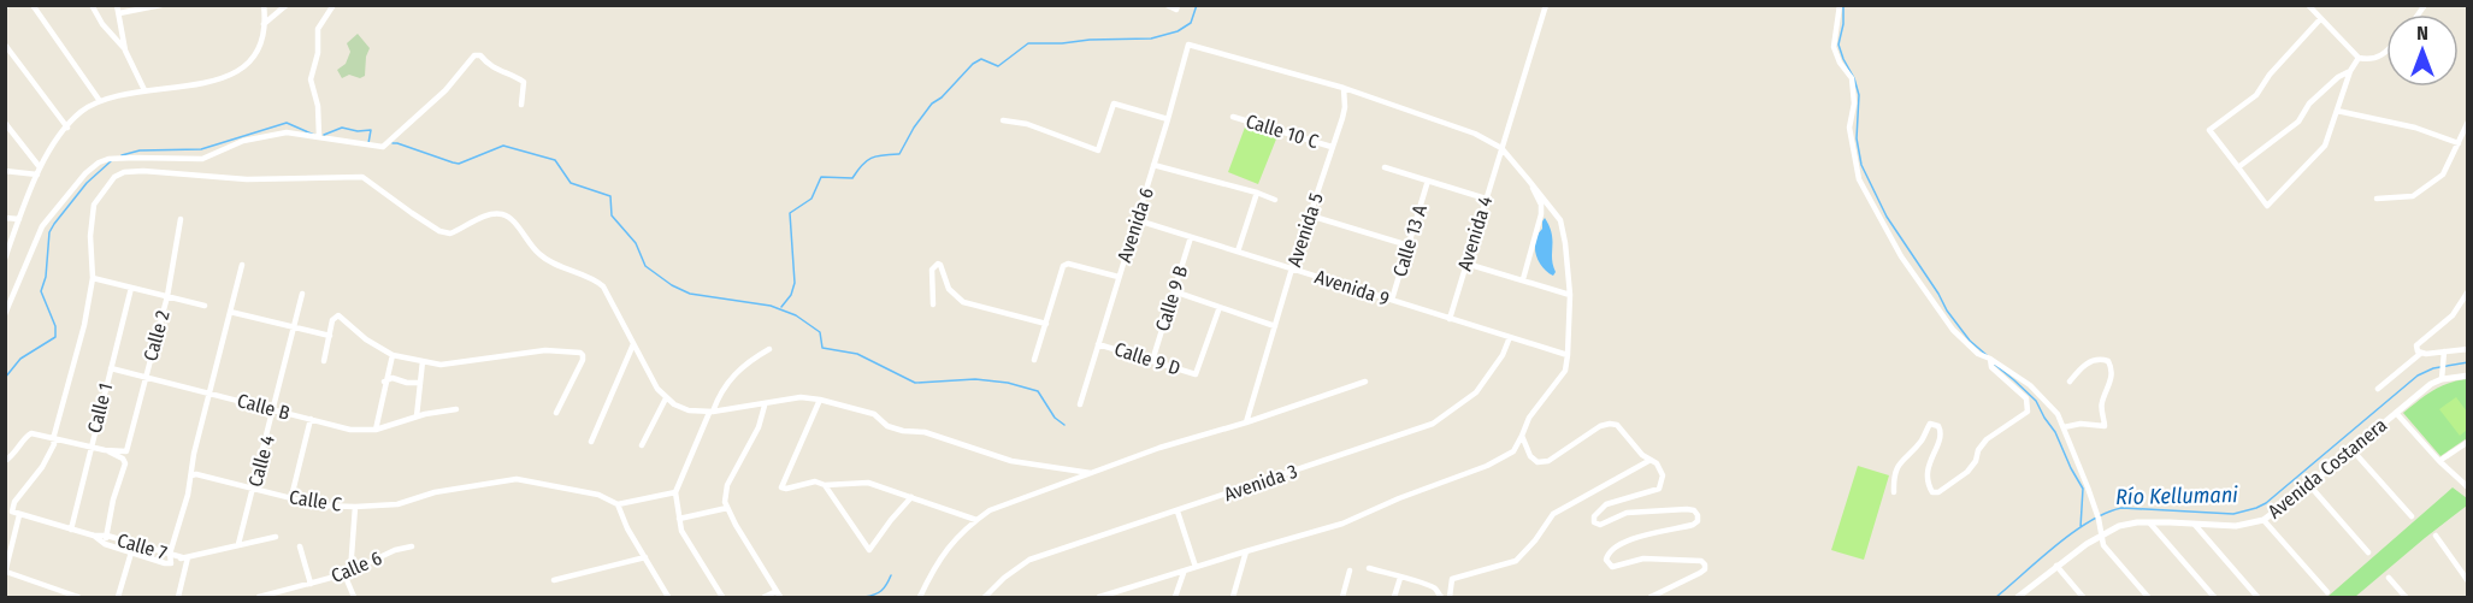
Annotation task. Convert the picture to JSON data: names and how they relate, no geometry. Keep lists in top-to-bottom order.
{
  "streets": {
    "street": [
      "Calle 10 C",
      "Avenida 6",
      "Avenida 5",
      "Avenida 4",
      "Calle 13 A",
      "Avenida 9",
      "Calle 9 B",
      "Calle 2",
      "Calle 9 D",
      "Calle B",
      "Calle 1",
      "Calle 4",
      "Avenida Costanera",
      "Avenida 3",
      "Calle C",
      "Calle 7",
      "Calle 6"
    ]
  },
  "crossings": [
    ["Calle 10 C", "Avenida 5"],
    ["Avenida 6", "Avenida 5"],
    ["Avenida 6", "Avenida 9"],
    ["Avenida 6", "Calle 9 D"],
    ["Avenida 5", "Avenida 9"],
    ["Avenida 4", "Avenida 9"],
    ["Calle 13 A", "Avenida 9"],
    ["Avenida 9", "Calle 9 B"],
    ["Avenida 9", "Avenida 3"],
    ["Calle 9 B", "Calle 9 D"],
    ["Calle 2", "Calle B"],
    ["Calle B", "Calle 1"],
    ["Calle B", "Calle 4"],
    ["Calle 1", "Calle 7"],
    ["Calle 4", "Calle C"]
  ],
  "water": ["Río Kellumani"],
  "north": "top"
}
